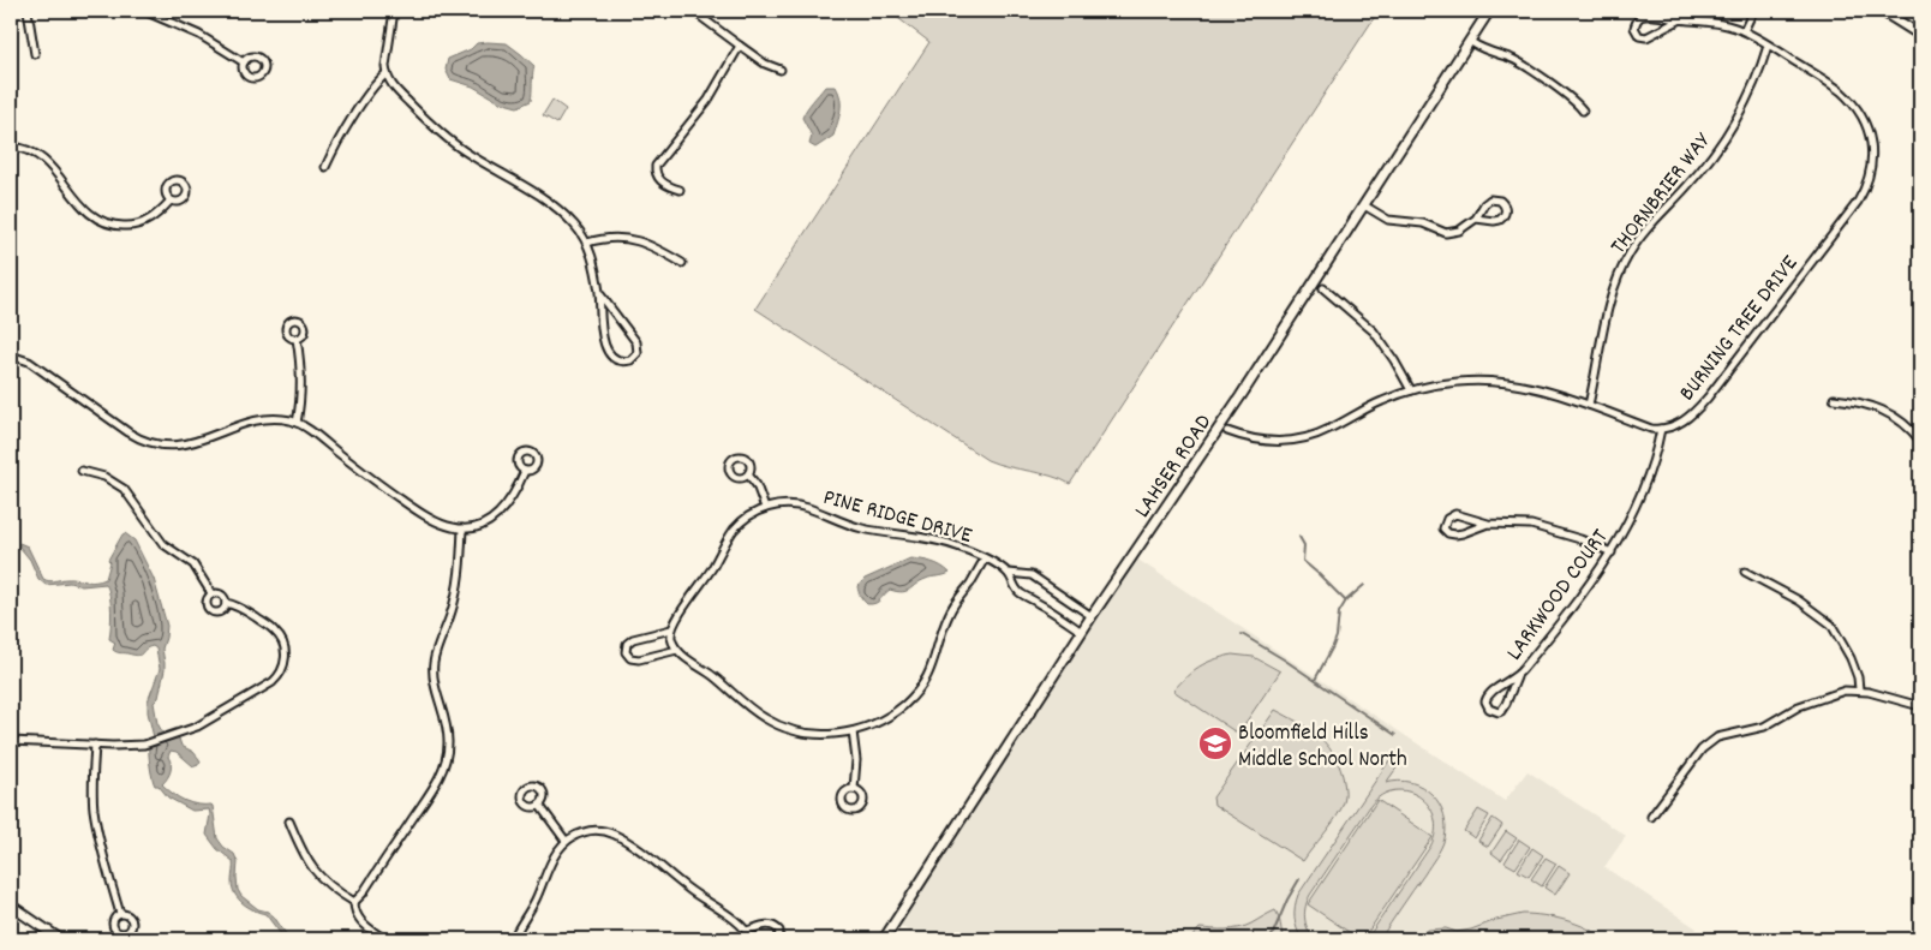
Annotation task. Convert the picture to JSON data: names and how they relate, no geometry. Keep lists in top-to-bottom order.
{
  "streets": {
    "street": [
      "THORNBRIER WAY",
      "BURNING TREE DRIVE",
      "LAHSER ROAD",
      "PINE RIDGE DRIVE",
      "LARKWOOD COURT"
    ]
  },
  "crossings": [
    ["THORNBRIER WAY", "BURNING TREE DRIVE"],
    ["BURNING TREE DRIVE", "LARKWOOD COURT"],
    ["LAHSER ROAD", "PINE RIDGE DRIVE"]
  ],
  "places": {
    "school or university": ["Bloomfield Hills Middle School North"]
  }
}
